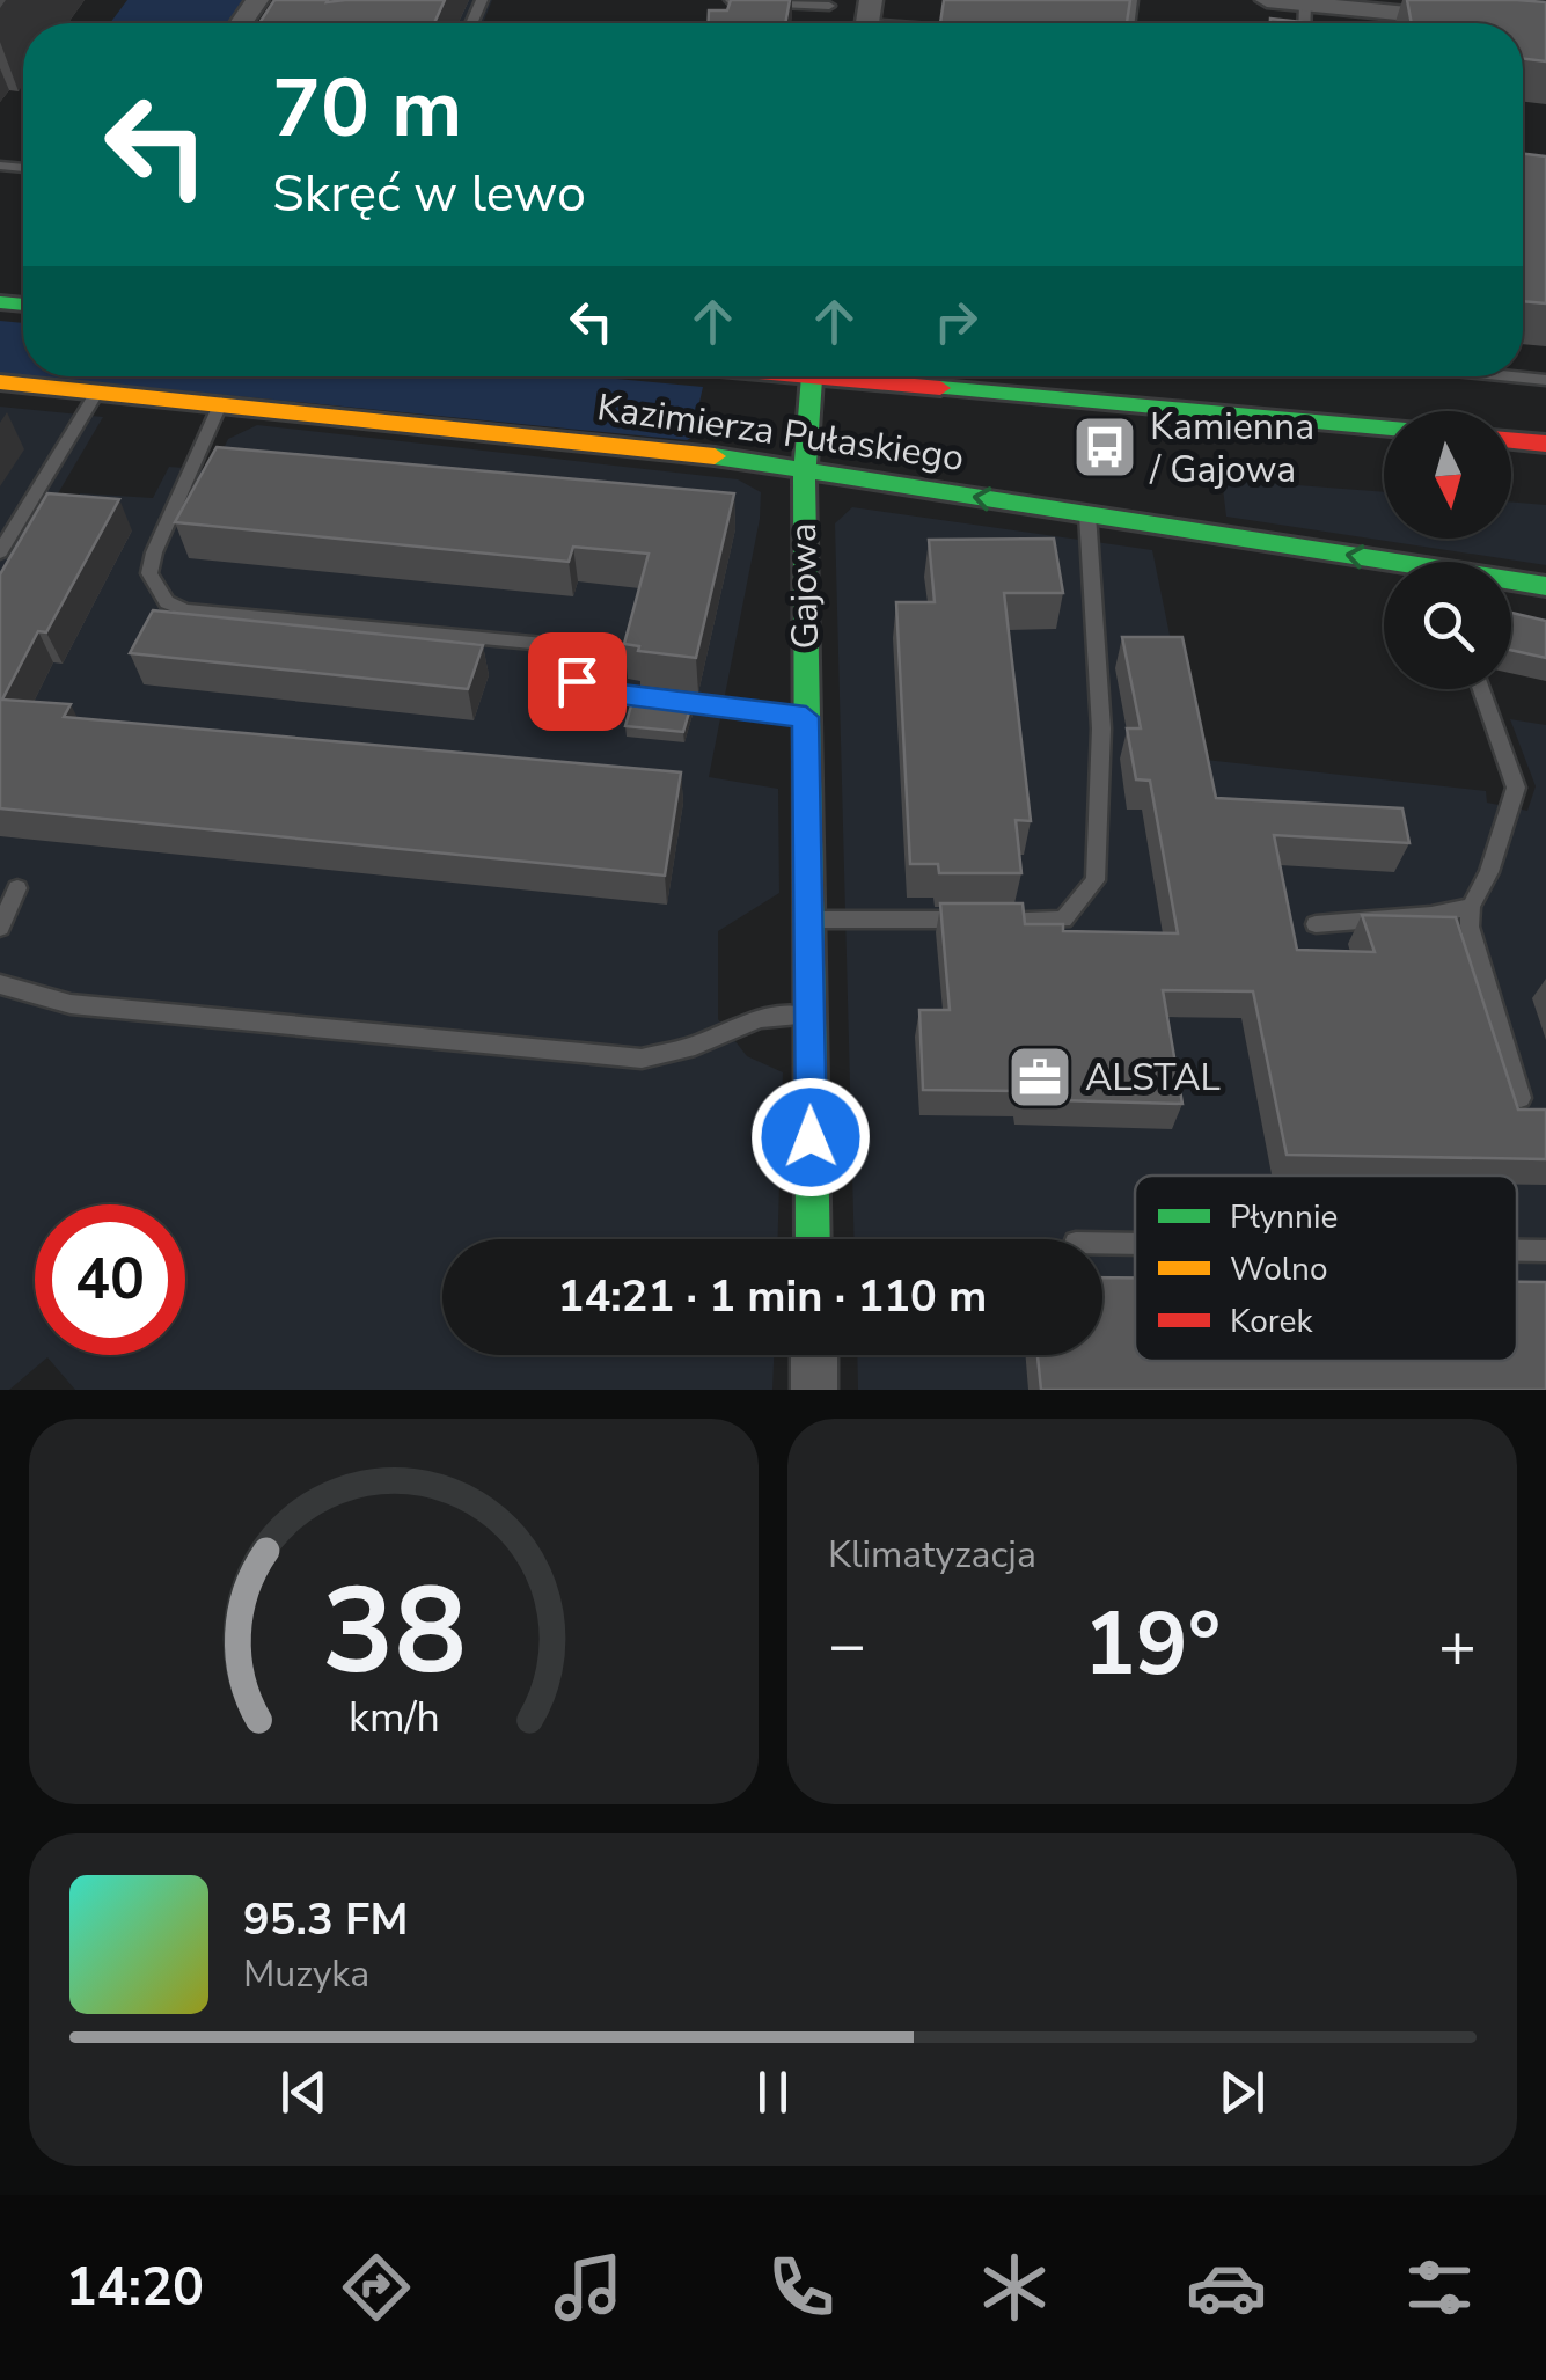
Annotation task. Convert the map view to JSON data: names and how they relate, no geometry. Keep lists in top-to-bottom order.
{
  "streets": {
    "street": ["Kazimierza Pułaskiego", "Gajowa"]
  },
  "crossings": [
    ["Kazimierza Pułaskiego", "Gajowa"]
  ],
  "places": {
    "bus stop": ["Kamienna / Gajowa"],
    "office": ["ALSTAL"]
  },
  "legend": ["Płynnie", "Wolno", "Korek"],
  "north": "bottom",
  "page": {
    "turn": ["70 m", "Skręć w lewo"],
    "limit": "40",
    "trip": "14:21 · 1 min · 110 m",
    "tile": "Klimatyzacja",
    "heat": ["−", "19°", "+"],
    "song": ["95.3 FM", "Muzyka"],
    "tabs": "14:20",
    "gauge": ["38", "km/h"]
  }
}
